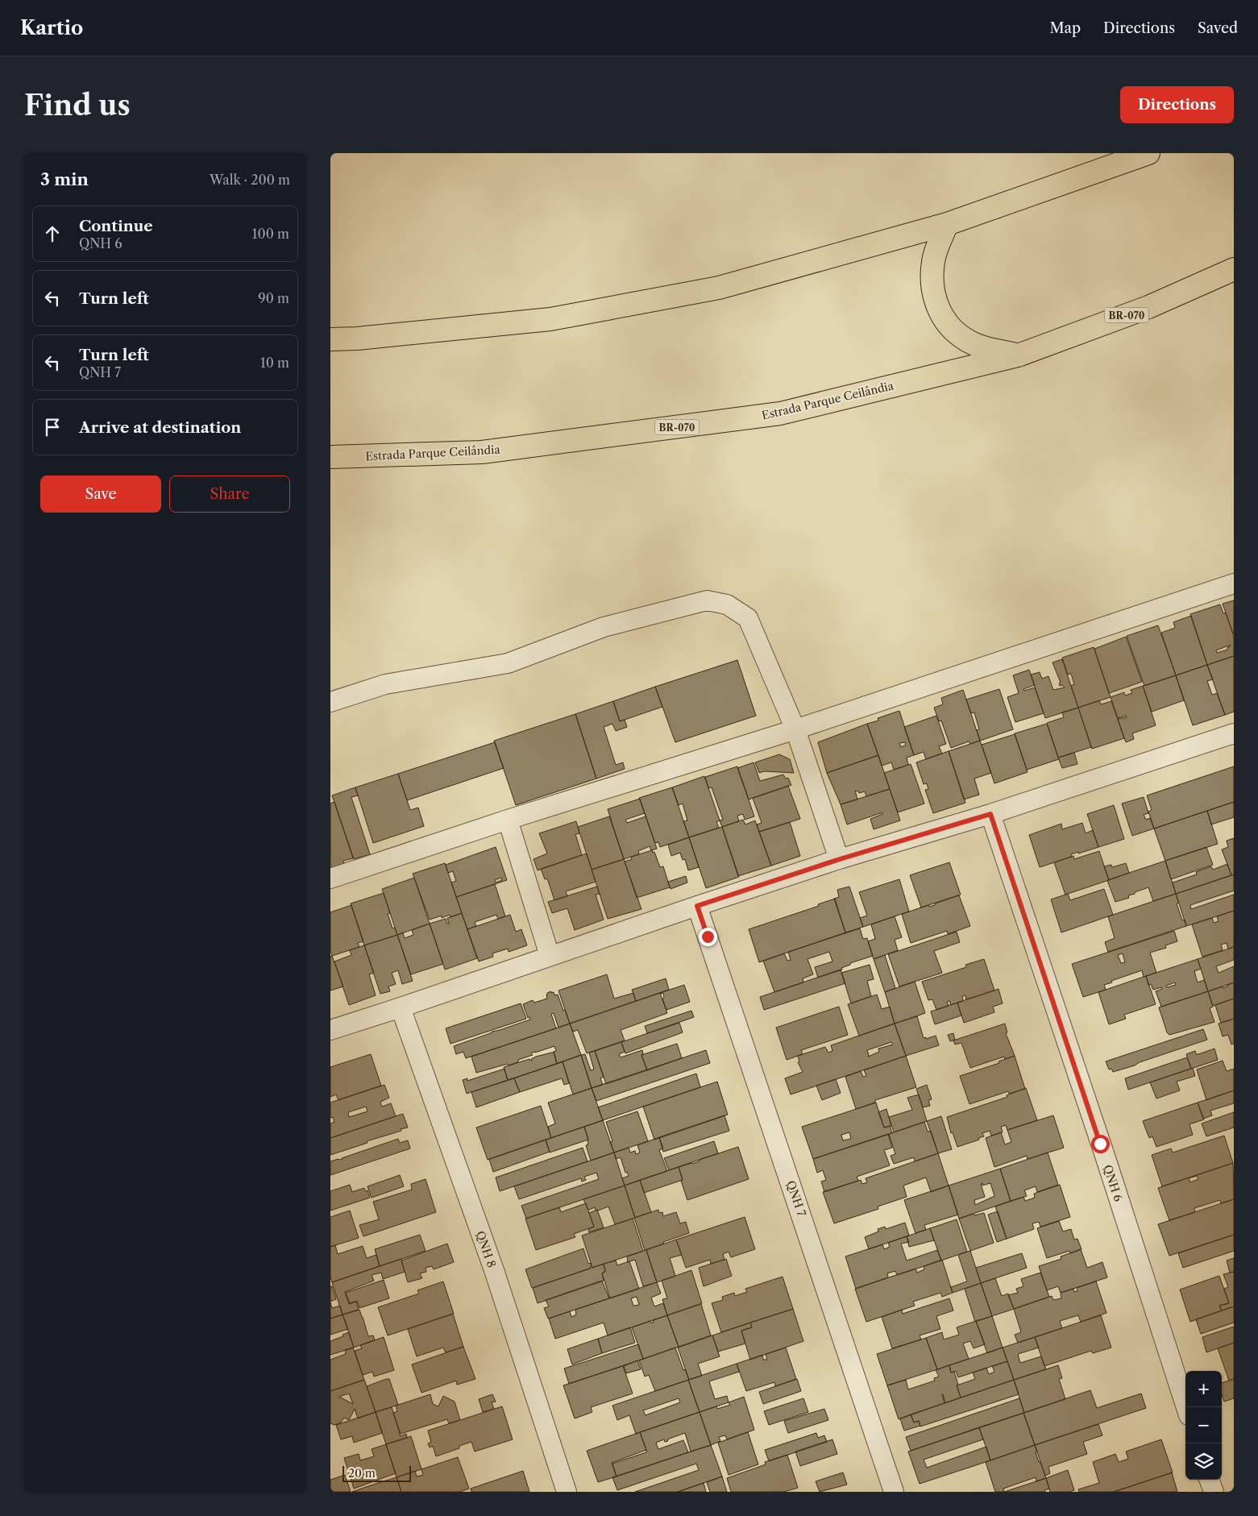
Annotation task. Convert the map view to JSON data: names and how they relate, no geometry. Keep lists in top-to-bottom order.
{
  "streets": {
    "highway": ["BR-070", "Estrada Parque Ceilândia"],
    "street": ["QNH 6", "QNH 7", "QNH 8"]
  },
  "scale_bar": "20 m",
  "page": {
    "header": "Kartio",
    "nav": ["Map", "Directions", "Saved"],
    "buttons": [
      "Directions",
      ["Save", "Share"]
    ],
    "title": "Find us",
    "heading": ["3 min", "Walk · 200 m"],
    "list": [
      ["Continue", "QNH 6", "100 m"],
      ["Turn left", "90 m"],
      ["Turn left", "QNH 7", "10 m"],
      "Arrive at destination"
    ],
    "map_buttons": ["+", "−"],
    "scale": "20 m"
  }
}
